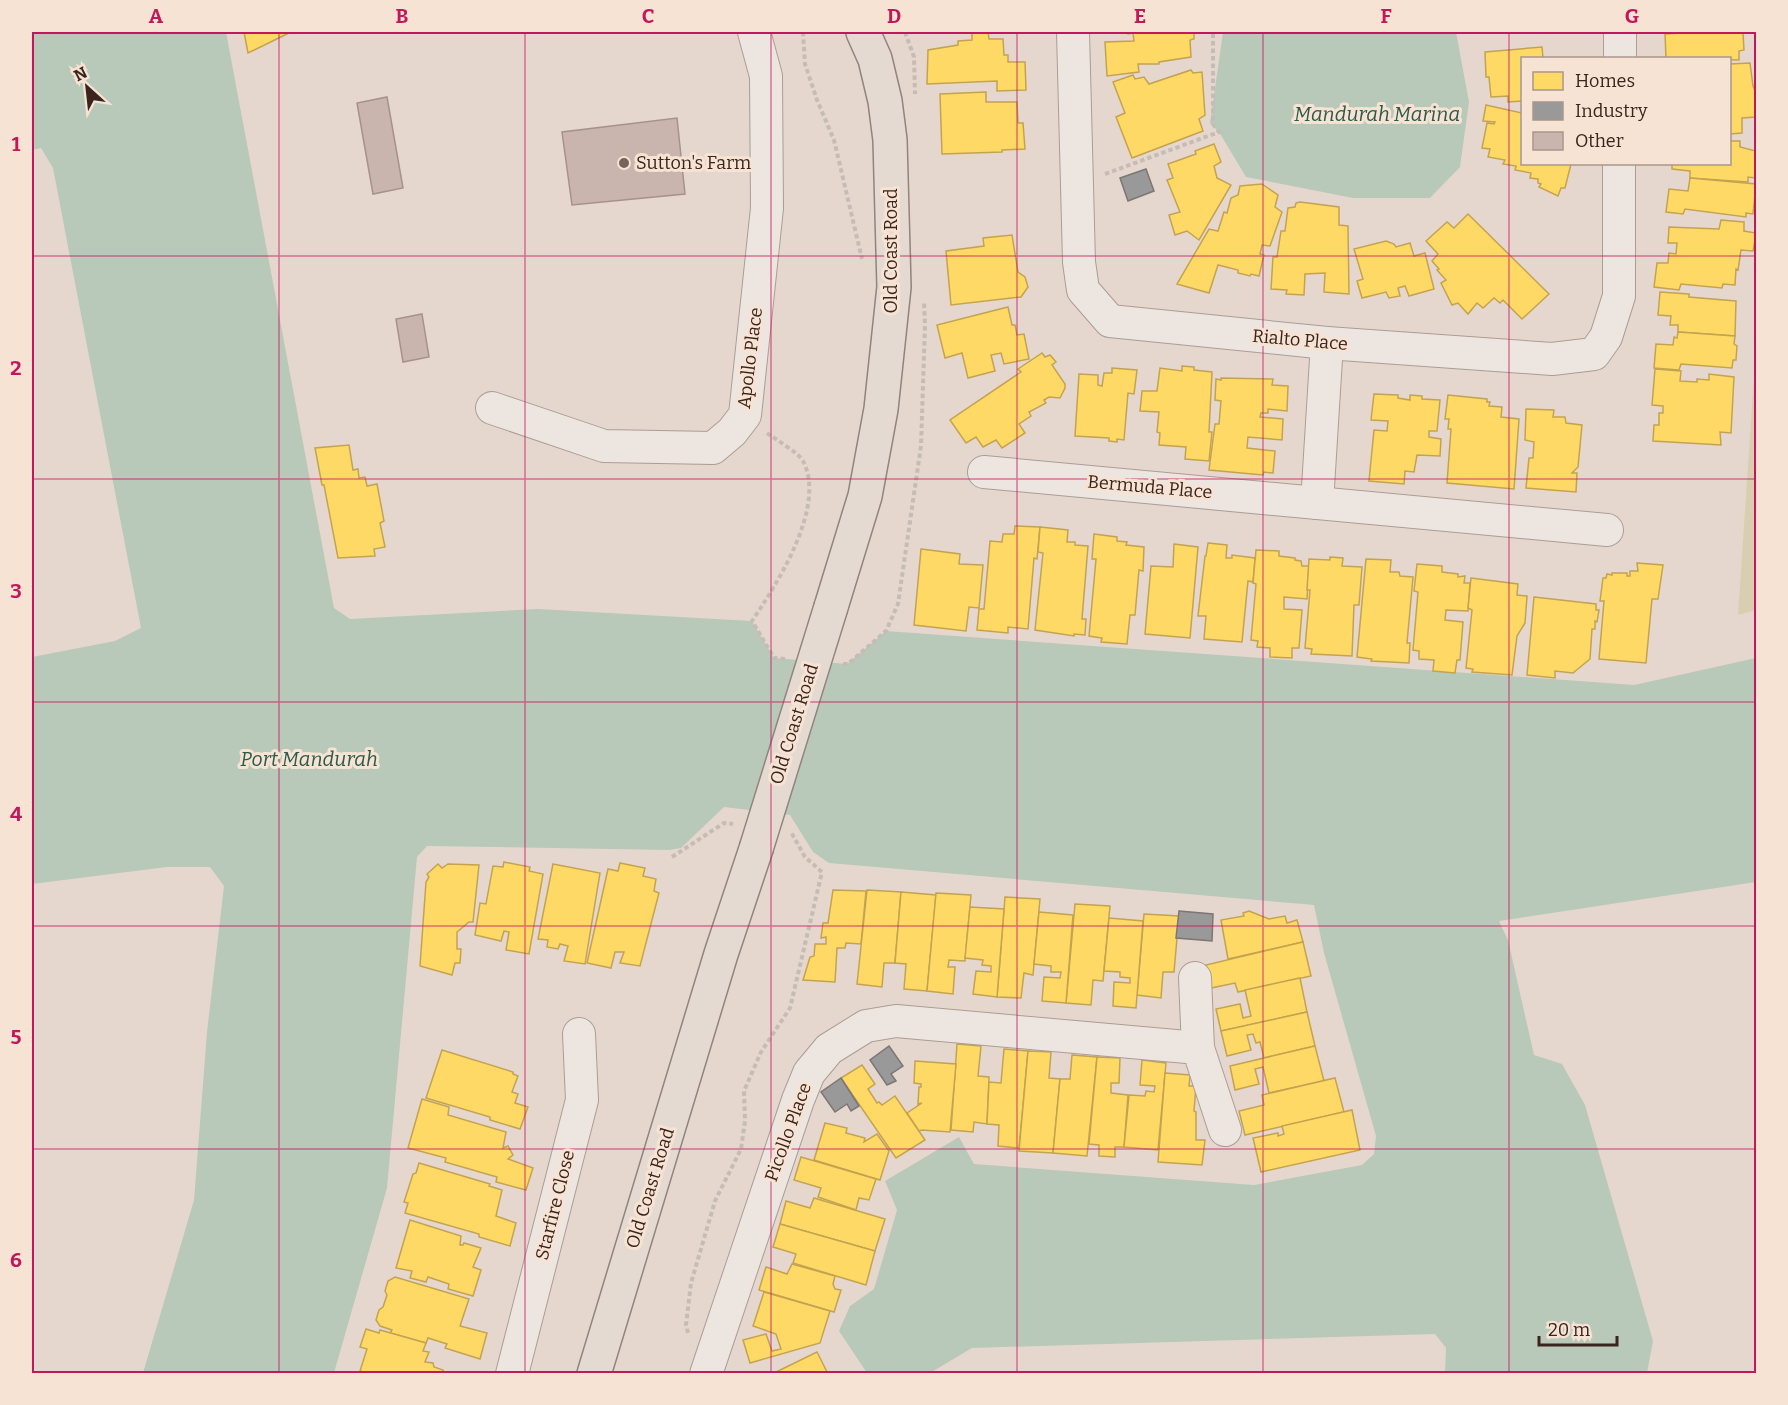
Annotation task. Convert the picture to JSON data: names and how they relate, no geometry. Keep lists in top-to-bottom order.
{
  "streets": {
    "main road": ["Old Coast Road"],
    "street": [
      "Rialto Place",
      "Apollo Place",
      "Bermuda Place",
      "Picollo Place",
      "Starfire Close"
    ]
  },
  "water": ["Mandurah Marina", "Port Mandurah"],
  "places": ["Sutton's Farm"],
  "legend": ["Homes", "Industry", "Other"],
  "scale_bar": "20 m",
  "north": "top left",
  "grid": {
    "columns": [
      "A",
      "B",
      "C",
      "D",
      "E",
      "F",
      "G"
    ],
    "rows": [
      "1",
      "2",
      "3",
      "4",
      "5",
      "6"
    ]
  }
}
